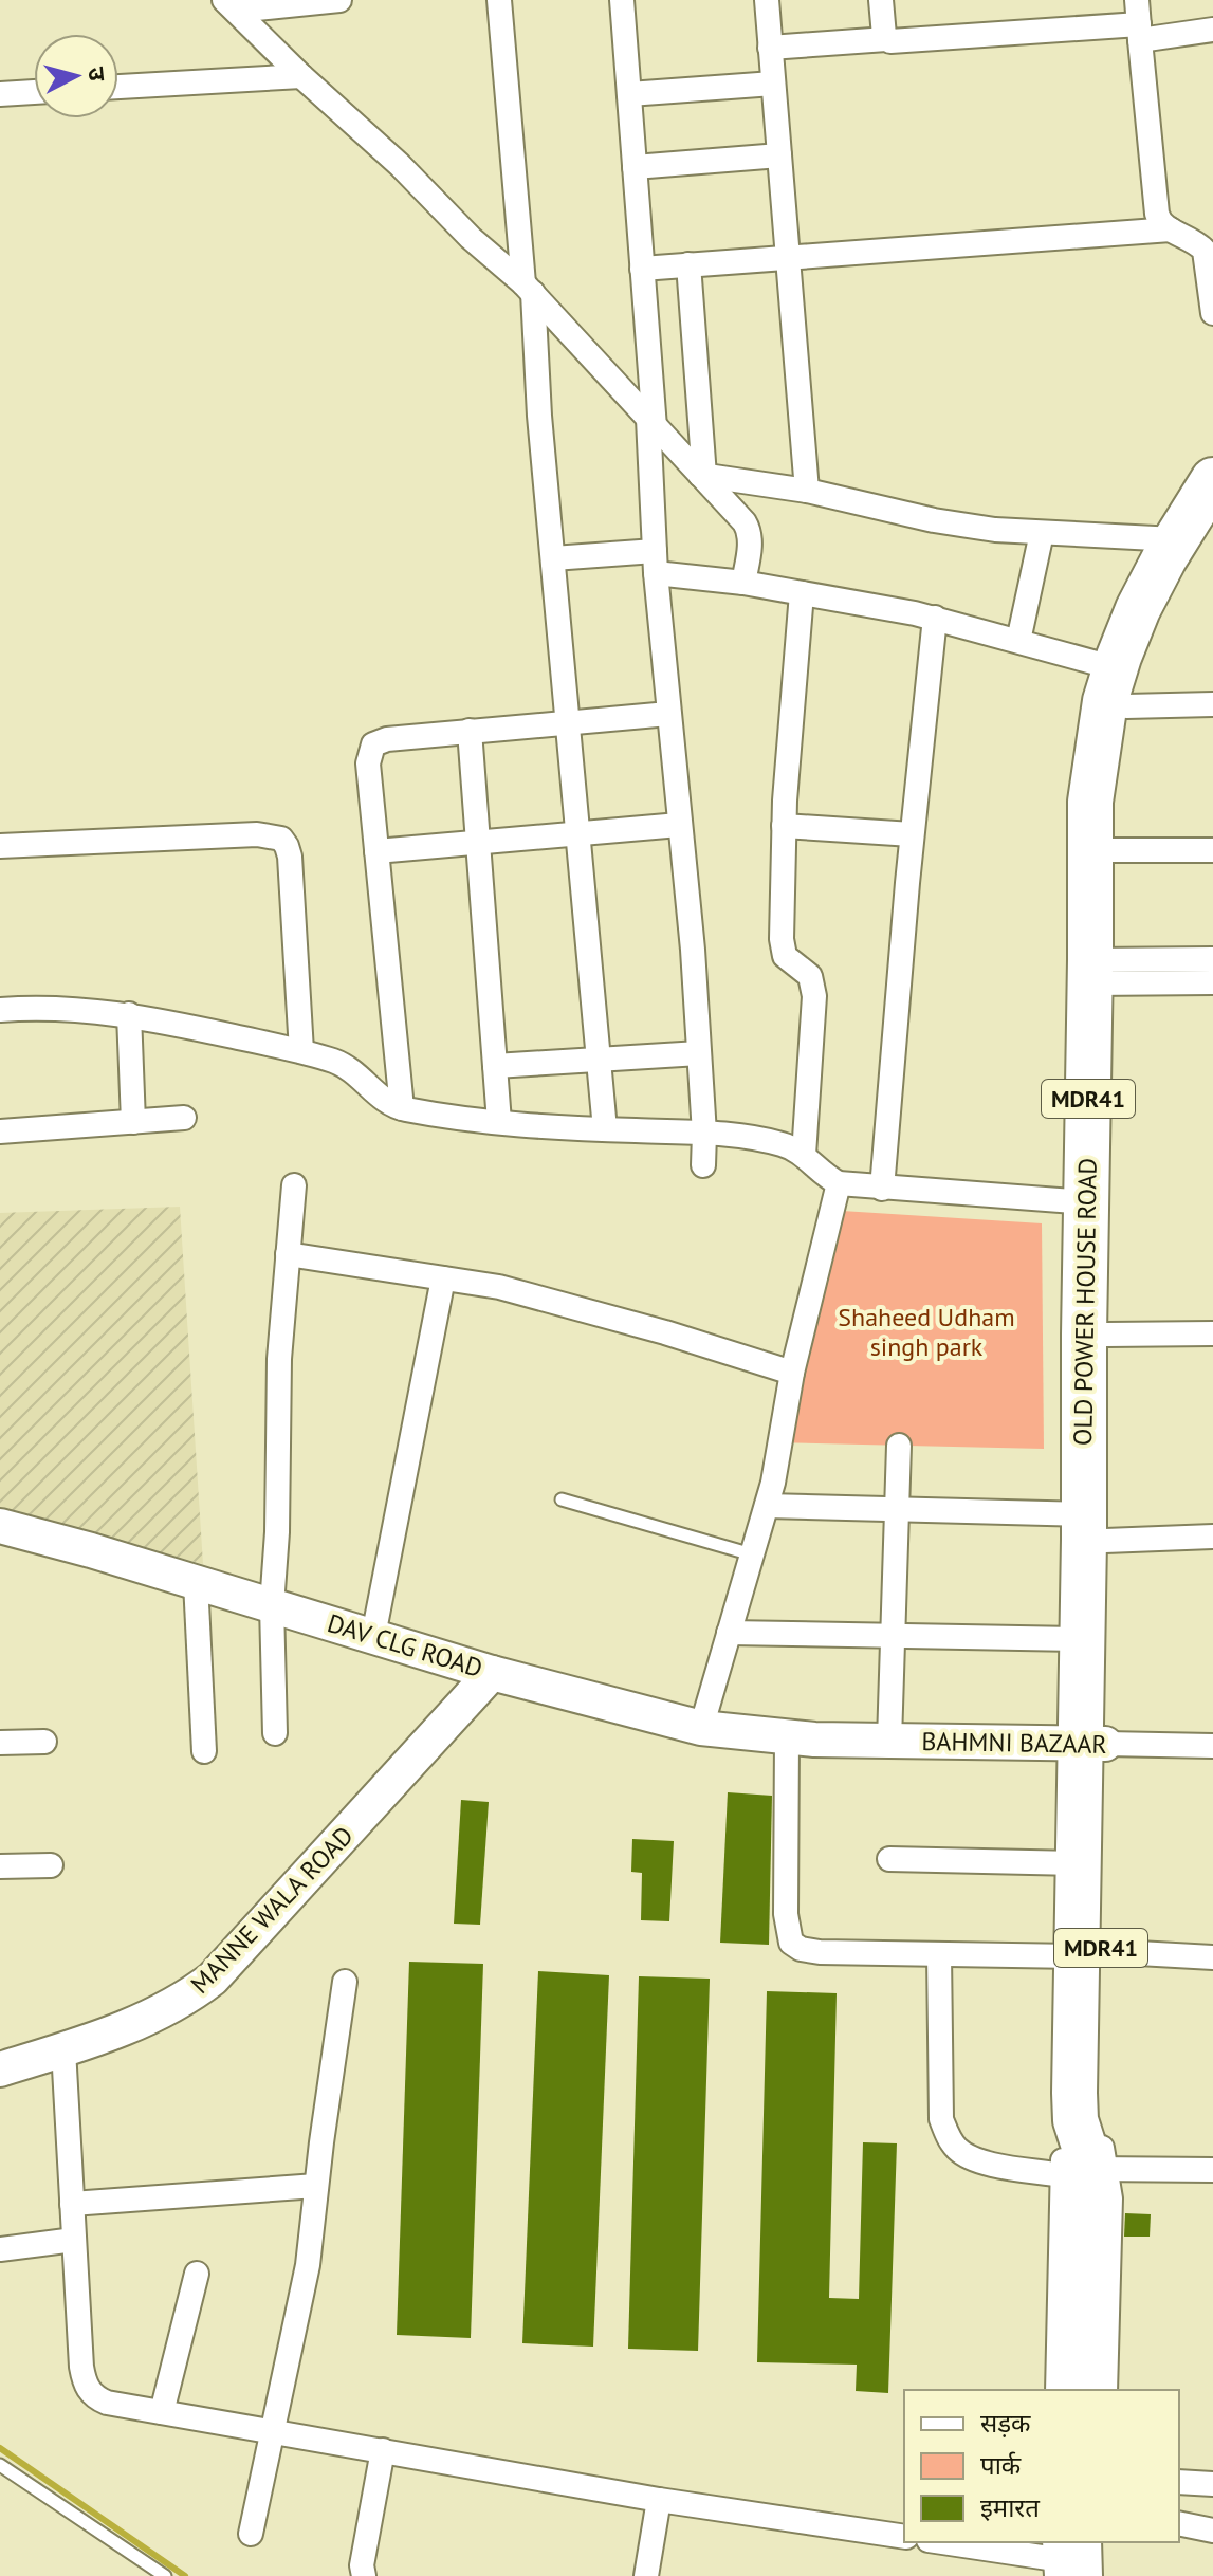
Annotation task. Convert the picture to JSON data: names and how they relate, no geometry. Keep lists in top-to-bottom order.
{
  "streets": {
    "highway": ["MDR41", "OLD POWER HOUSE ROAD"],
    "street": ["DAV CLG ROAD", "BAHMNI BAZAAR", "MANNE WALA ROAD"]
  },
  "crossings": [
    ["MDR41", "OLD POWER HOUSE ROAD"],
    ["MDR41", "BAHMNI BAZAAR"],
    ["OLD POWER HOUSE ROAD", "BAHMNI BAZAAR"],
    ["DAV CLG ROAD", "BAHMNI BAZAAR"],
    ["DAV CLG ROAD", "MANNE WALA ROAD"]
  ],
  "parks": ["Shaheed Udham singh park"],
  "legend": ["सड़क", "पार्क", "इमारत"],
  "north": "right"
}
